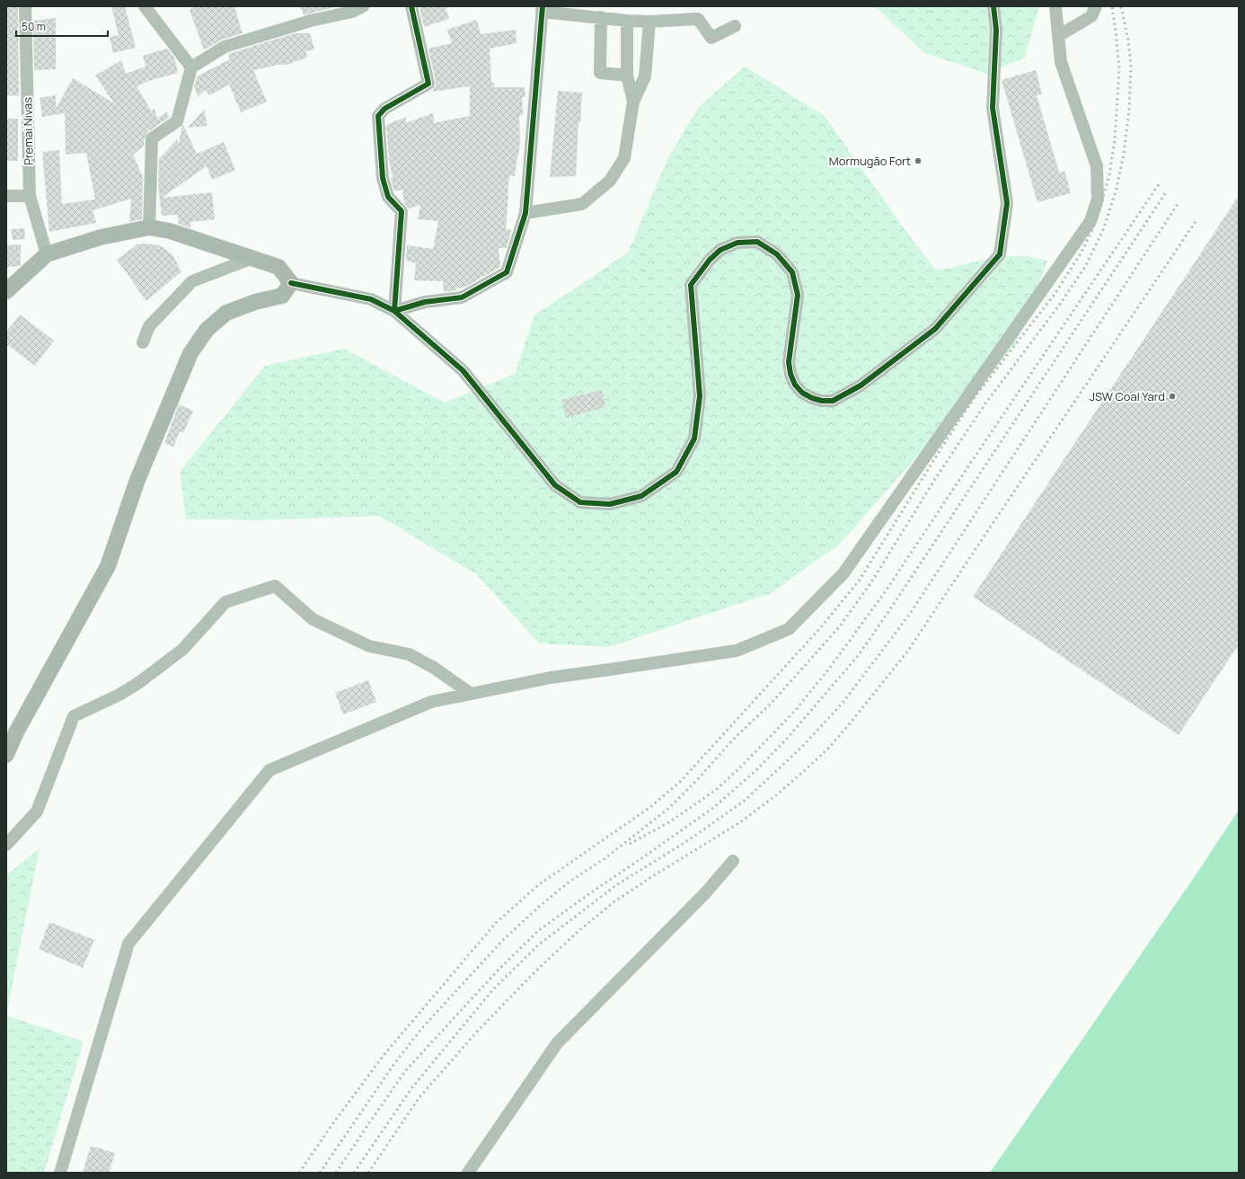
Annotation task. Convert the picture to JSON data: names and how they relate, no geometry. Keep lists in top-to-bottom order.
{
  "streets": {
    "street": ["Premai Nivas"]
  },
  "places": ["Mormugão Fort", "JSW Coal Yard"],
  "scale_bar": "50 m"
}
